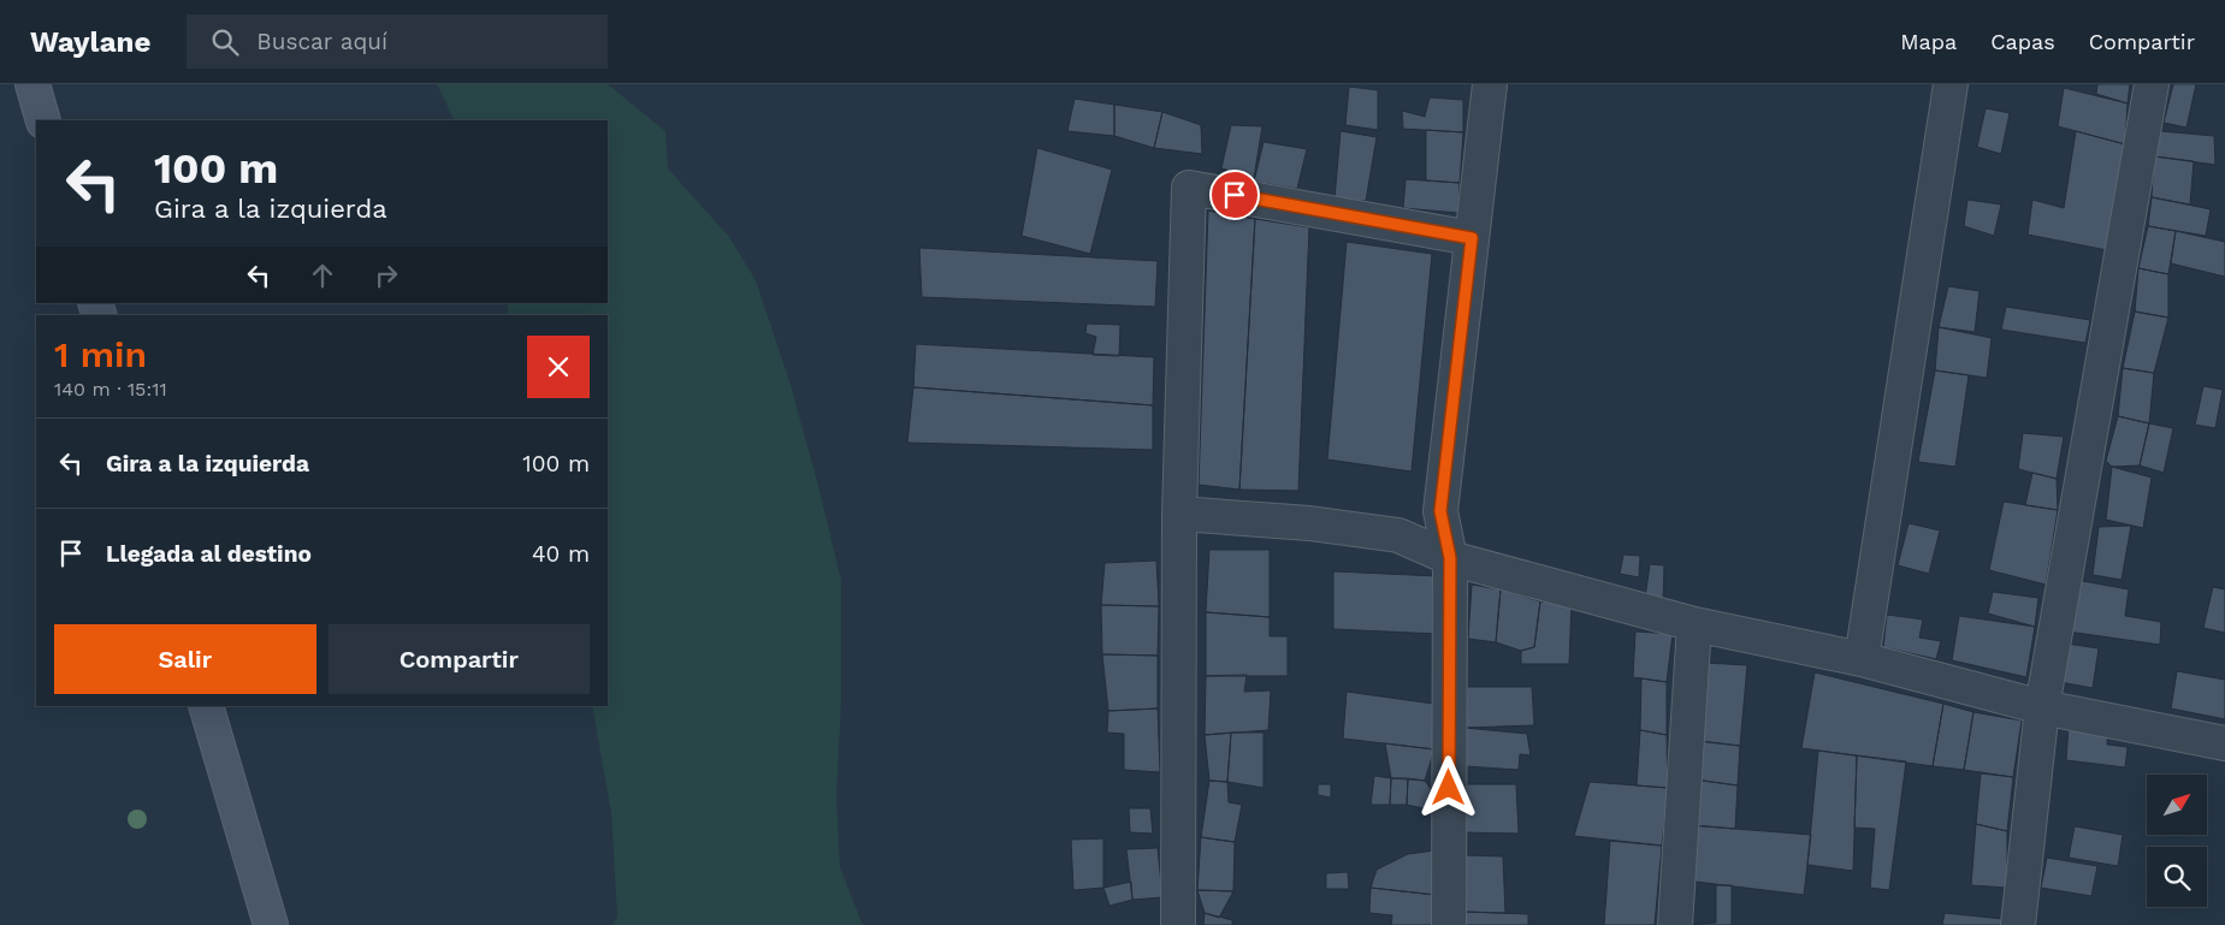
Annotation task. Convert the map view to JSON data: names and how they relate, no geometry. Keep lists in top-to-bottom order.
{
  "north": "top right",
  "page": {
    "header": "Waylane",
    "search": "Buscar aquí",
    "nav": ["Mapa", "Capas", "Compartir"],
    "turn": ["100 m", "Gira a la izquierda"],
    "heading": ["1 min", "140 m · 15:11"],
    "list": [
      {
        "name": "Gira a la izquierda",
        "value": "100 m"
      },
      {
        "name": "Llegada al destino",
        "value": "40 m"
      }
    ],
    "buttons": ["Salir", "Compartir"]
  }
}
